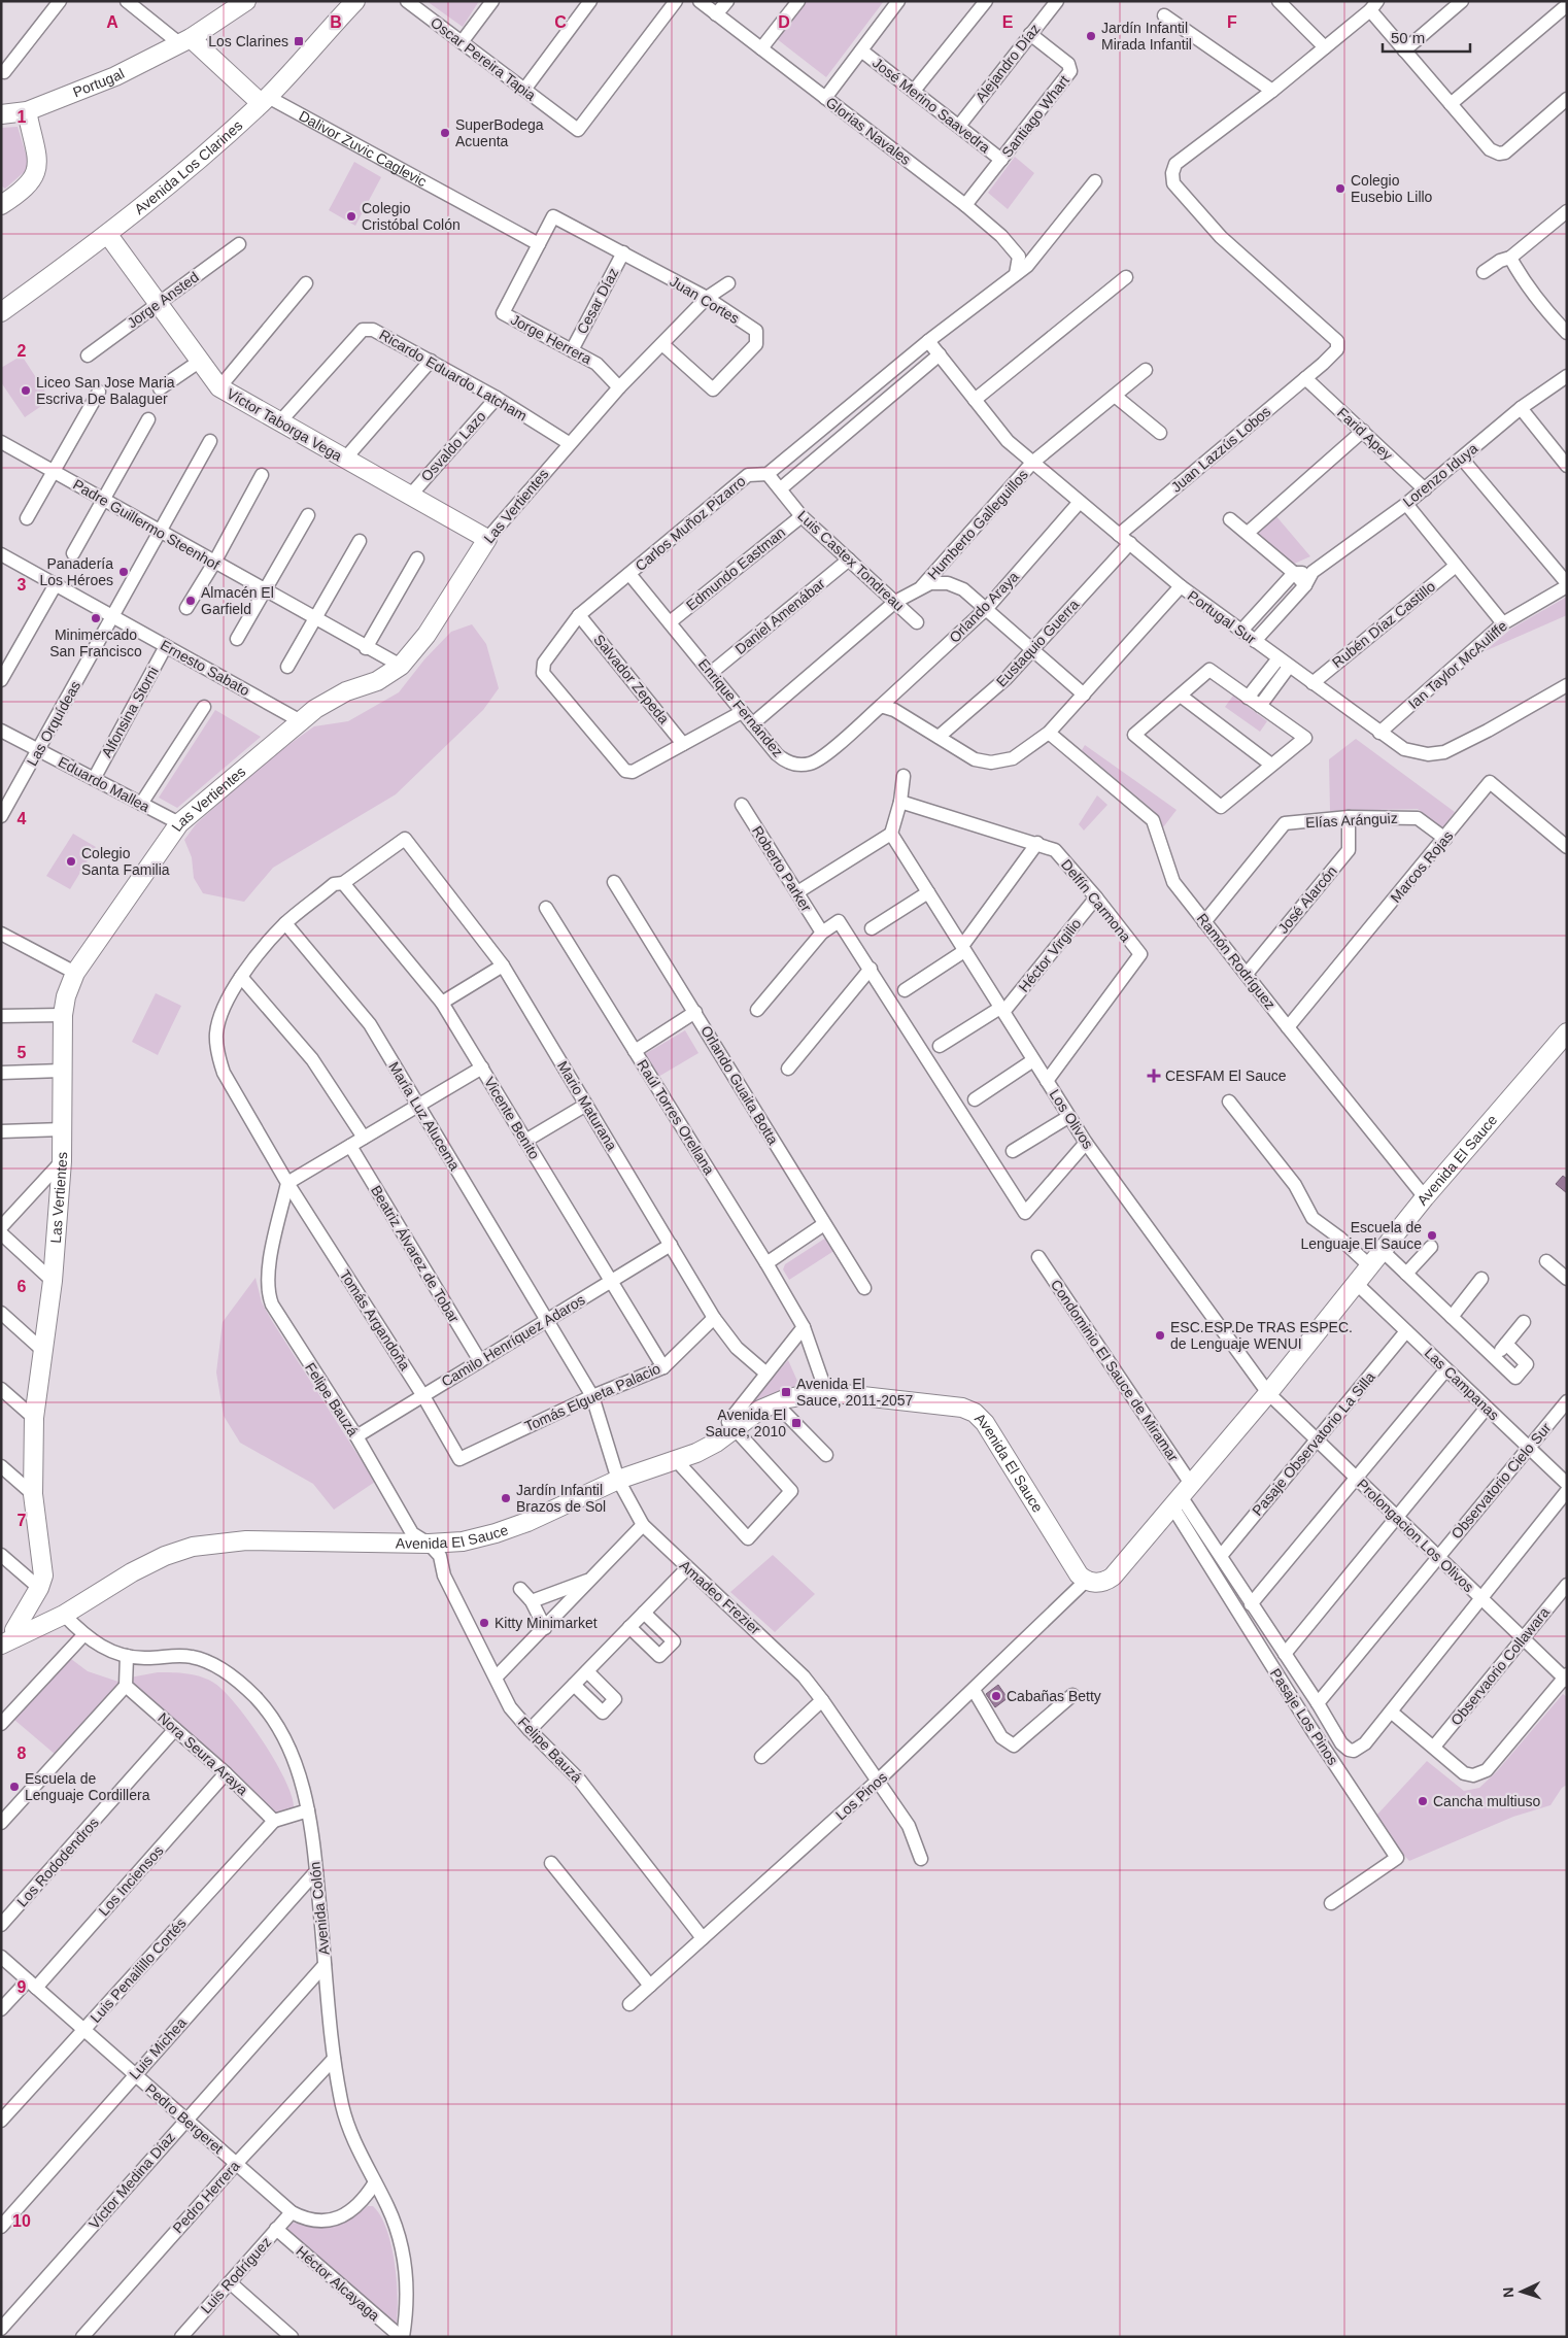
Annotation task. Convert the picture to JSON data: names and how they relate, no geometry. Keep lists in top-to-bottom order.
{
  "streets": {
    "street": [
      "Oscar Pereira Tapia",
      "Alejandro Díaz",
      "Portugal",
      "José Merino Saavedra",
      "Santiago Whart",
      "Glorias Navales",
      "Dalivor Zuvic Caglevic",
      "Avenida Los Clarines",
      "Jorge Ansted",
      "Juan Cortes",
      "Cesar Díaz",
      "Jorge Herrera",
      "Ricardo Eduardo Latcham",
      "Víctor Taborga Vega",
      "Farid Apey",
      "Osvaldo Lazo",
      "Juan Lazzús Lobos",
      "Lorenzo Iduya",
      "Las Vertientes",
      "Carlos Muñoz Pizarro",
      "Padre Guillermo Steenhof",
      "Humberto Galleguillos",
      "Luis Castex Tondreau",
      "Edmundo Eastman",
      "Orlando Araya",
      "Daniel Amenábar",
      "Portugal Sur",
      "Rubén Díaz Castillo",
      "Eustaquio Guerra",
      "Ian Taylor McAuliffe",
      "Ernesto Sabato",
      "Salvador Zepeda",
      "Enrique Fernández",
      "Alfonsina Storni",
      "Las Orquídeas",
      "Eduardo Mallea",
      "Elías Aránguiz",
      "Marcos Rojas",
      "Roberto Parker",
      "José Alarcón",
      "Delfín Carmona",
      "Héctor Virgilio",
      "Ramón Rodríguez",
      "Orlando Guaita Botta",
      "Mario Maturana",
      "María Luz Alucema",
      "Raúl Torres Orellana",
      "Vicente Benito",
      "Los Olivos",
      "Avenida El Sauce",
      "Beatriz Álvarez de Tobar",
      "Tomás Argandoña",
      "Camilo Henríquez Adaros",
      "Condominio El Sauce de Miramar",
      "Las Campanas",
      "Tomás Elgueta Palacio",
      "Felipe Bauzá",
      "Pasaje Observatorio La Silla",
      "Observatorio Cielo Sur",
      "Prolongacion Los Olivos",
      "Amadeo Frezier",
      "Observaorio Collawara",
      "Pasaje Los Pinos",
      "Nora Seura Araya",
      "Los Pinos",
      "Los Rododendros",
      "Los Inciensos",
      "Avenida Colón",
      "Luis Penailillo Cortés",
      "Luis Michea",
      "Pedro Bergeret",
      "Víctor Medina Díaz",
      "Pedro Herrera",
      "Luis Rodríguez",
      "Héctor Alcayaga"
    ]
  },
  "crossings": [
    ["Alejandro Díaz", "José Merino Saavedra"],
    ["Alejandro Díaz", "Santiago Whart"],
    ["Portugal", "Dalivor Zuvic Caglevic"],
    ["José Merino Saavedra", "Santiago Whart"],
    ["Santiago Whart", "Glorias Navales"],
    ["Glorias Navales", "Carlos Muñoz Pizarro"],
    ["Dalivor Zuvic Caglevic", "Avenida Los Clarines"],
    ["Dalivor Zuvic Caglevic", "Juan Cortes"],
    ["Dalivor Zuvic Caglevic", "Jorge Herrera"],
    ["Avenida Los Clarines", "Víctor Taborga Vega"],
    ["Jorge Ansted", "Víctor Taborga Vega"],
    ["Juan Cortes", "Cesar Díaz"],
    ["Juan Cortes", "Jorge Herrera"],
    ["Juan Cortes", "Las Vertientes"],
    ["Cesar Díaz", "Jorge Herrera"],
    ["Jorge Herrera", "Las Vertientes"],
    ["Ricardo Eduardo Latcham", "Víctor Taborga Vega"],
    ["Ricardo Eduardo Latcham", "Osvaldo Lazo"],
    ["Ricardo Eduardo Latcham", "Las Vertientes"],
    ["Víctor Taborga Vega", "Osvaldo Lazo"],
    ["Víctor Taborga Vega", "Las Vertientes"],
    ["Farid Apey", "Juan Lazzús Lobos"],
    ["Farid Apey", "Lorenzo Iduya"],
    ["Juan Lazzús Lobos", "Portugal Sur"],
    ["Lorenzo Iduya", "Portugal Sur"],
    ["Las Vertientes", "Padre Guillermo Steenhof"],
    ["Las Vertientes", "Ernesto Sabato"],
    ["Las Vertientes", "Eduardo Mallea"],
    ["Las Vertientes", "Avenida El Sauce"],
    ["Carlos Muñoz Pizarro", "Luis Castex Tondreau"],
    ["Carlos Muñoz Pizarro", "Portugal Sur"],
    ["Carlos Muñoz Pizarro", "Salvador Zepeda"],
    ["Carlos Muñoz Pizarro", "Enrique Fernández"],
    ["Padre Guillermo Steenhof", "Las Orquídeas"],
    ["Humberto Galleguillos", "Portugal Sur"],
    ["Luis Castex Tondreau", "Edmundo Eastman"],
    ["Luis Castex Tondreau", "Daniel Amenábar"],
    ["Edmundo Eastman", "Enrique Fernández"],
    ["Orlando Araya", "Portugal Sur"],
    ["Orlando Araya", "Enrique Fernández"],
    ["Daniel Amenábar", "Enrique Fernández"],
    ["Portugal Sur", "Rubén Díaz Castillo"],
    ["Portugal Sur", "Eustaquio Guerra"],
    ["Portugal Sur", "Ian Taylor McAuliffe"],
    ["Ernesto Sabato", "Alfonsina Storni"],
    ["Ernesto Sabato", "Las Orquídeas"],
    ["Alfonsina Storni", "Eduardo Mallea"],
    ["Las Orquídeas", "Eduardo Mallea"],
    ["Elías Aránguiz", "Marcos Rojas"],
    ["Elías Aránguiz", "José Alarcón"],
    ["Elías Aránguiz", "Ramón Rodríguez"],
    ["Marcos Rojas", "Ramón Rodríguez"],
    ["José Alarcón", "Ramón Rodríguez"],
    ["Delfín Carmona", "Héctor Virgilio"],
    ["Delfín Carmona", "Los Olivos"],
    ["Héctor Virgilio", "Los Olivos"],
    ["Ramón Rodríguez", "Avenida El Sauce"],
    ["Mario Maturana", "Tomás Argandoña"],
    ["Mario Maturana", "Camilo Henríquez Adaros"],
    ["Mario Maturana", "Tomás Elgueta Palacio"],
    ["María Luz Alucema", "Tomás Argandoña"],
    ["María Luz Alucema", "Camilo Henríquez Adaros"],
    ["María Luz Alucema", "Amadeo Frezier"],
    ["Raúl Torres Orellana", "Avenida El Sauce"],
    ["Vicente Benito", "Tomás Argandoña"],
    ["Vicente Benito", "Camilo Henríquez Adaros"],
    ["Vicente Benito", "Tomás Elgueta Palacio"],
    ["Los Olivos", "Avenida El Sauce"],
    ["Los Olivos", "Prolongacion Los Olivos"],
    ["Avenida El Sauce", "Condominio El Sauce de Miramar"],
    ["Avenida El Sauce", "Las Campanas"],
    ["Avenida El Sauce", "Felipe Bauzá"],
    ["Avenida El Sauce", "Prolongacion Los Olivos"],
    ["Avenida El Sauce", "Amadeo Frezier"],
    ["Avenida El Sauce", "Pasaje Los Pinos"],
    ["Avenida El Sauce", "Los Pinos"],
    ["Avenida El Sauce", "Avenida Colón"],
    ["Beatriz Álvarez de Tobar", "Camilo Henríquez Adaros"],
    ["Tomás Argandoña", "Camilo Henríquez Adaros"],
    ["Tomás Argandoña", "Tomás Elgueta Palacio"],
    ["Tomás Argandoña", "Felipe Bauzá"],
    ["Camilo Henríquez Adaros", "Felipe Bauzá"],
    ["Camilo Henríquez Adaros", "Amadeo Frezier"],
    ["Condominio El Sauce de Miramar", "Pasaje Los Pinos"],
    ["Las Campanas", "Pasaje Observatorio La Silla"],
    ["Las Campanas", "Observatorio Cielo Sur"],
    ["Tomás Elgueta Palacio", "Amadeo Frezier"],
    ["Felipe Bauzá", "Los Pinos"],
    ["Pasaje Observatorio La Silla", "Prolongacion Los Olivos"],
    ["Observatorio Cielo Sur", "Prolongacion Los Olivos"],
    ["Prolongacion Los Olivos", "Observaorio Collawara"],
    ["Amadeo Frezier", "Los Pinos"],
    ["Nora Seura Araya", "Los Rododendros"],
    ["Nora Seura Araya", "Los Inciensos"],
    ["Nora Seura Araya", "Luis Penailillo Cortés"],
    ["Los Inciensos", "Pedro Bergeret"],
    ["Avenida Colón", "Luis Michea"],
    ["Avenida Colón", "Pedro Bergeret"],
    ["Avenida Colón", "Víctor Medina Díaz"],
    ["Avenida Colón", "Pedro Herrera"],
    ["Avenida Colón", "Héctor Alcayaga"],
    ["Luis Penailillo Cortés", "Pedro Bergeret"],
    ["Luis Michea", "Pedro Bergeret"],
    ["Pedro Bergeret", "Víctor Medina Díaz"],
    ["Pedro Bergeret", "Pedro Herrera"],
    ["Pedro Bergeret", "Luis Rodríguez"],
    ["Luis Rodríguez", "Héctor Alcayaga"]
  ],
  "places": {
    "other": [
      "Jardín Infantil Mirada Infantil",
      "SuperBodega Acuenta",
      "Colegio Eusebio Lillo",
      "Colegio Cristóbal Colón",
      "Liceo San Jose Maria Escriva De Balaguer",
      "Panadería Los Héroes",
      "Almacén El Garfield",
      "Minimercado San Francisco",
      "Colegio Santa Familia",
      "Escuela de Lenguaje El Sauce",
      "ESC.ESP.De TRAS ESPEC. de Lenguaje WENUI",
      "Jardín Infantil Brazos de Sol",
      "Kitty Minimarket",
      "Cabañas Betty",
      "Escuela de Lenguaje Cordillera",
      "Cancha multiuso"
    ],
    "transit": ["Los Clarines", "Avenida El Sauce, 2011-2057", "Avenida El Sauce, 2010"],
    "health": ["CESFAM El Sauce"]
  },
  "scale_bar": "50 m",
  "north": "left",
  "grid": {
    "columns": [
      "A",
      "B",
      "C",
      "D",
      "E",
      "F"
    ],
    "rows": [
      "1",
      "2",
      "3",
      "4",
      "5",
      "6",
      "7",
      "8",
      "9",
      "10"
    ]
  }
}
